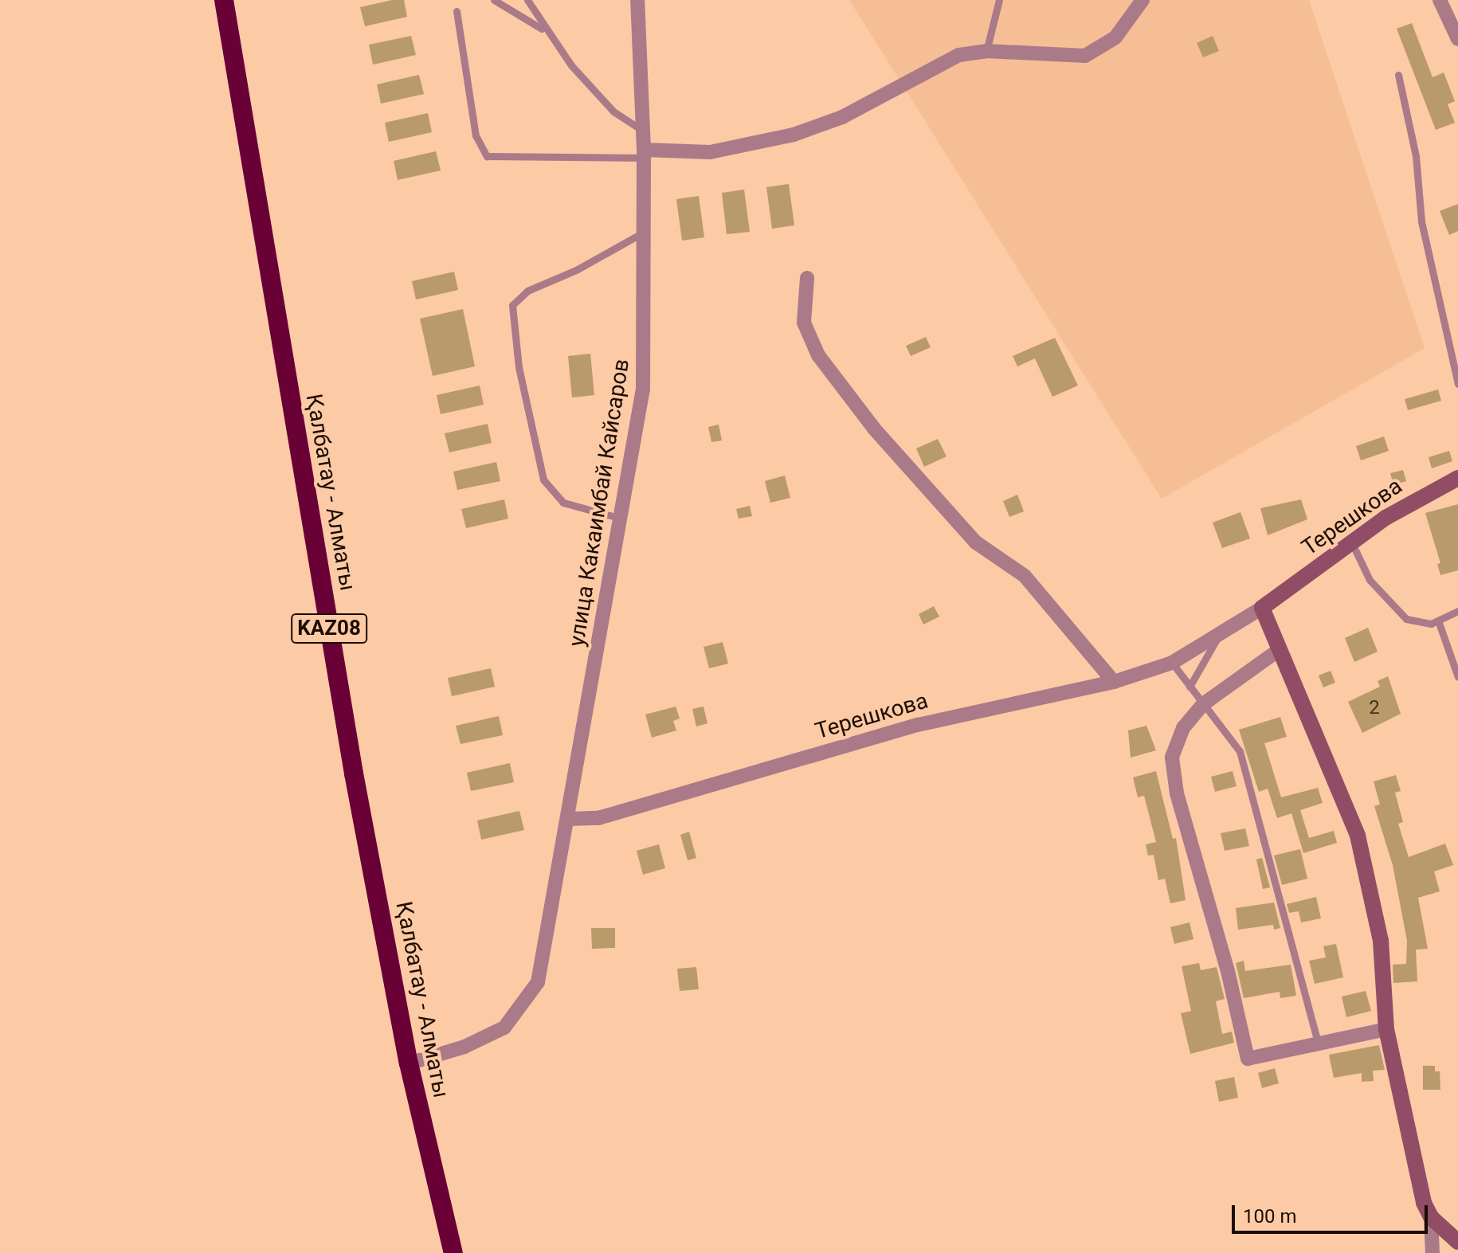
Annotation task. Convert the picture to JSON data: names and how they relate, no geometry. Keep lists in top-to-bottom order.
{
  "streets": {
    "highway": ["Қалбатау - Алматы", "KAZ08"],
    "street": ["улица Какаимбай Кайсаров", "Терешкова"]
  },
  "crossings": [
    ["улица Какаимбай Кайсаров", "Терешкова"]
  ],
  "house_numbers": ["2"],
  "scale_bar": "100 m"
}
